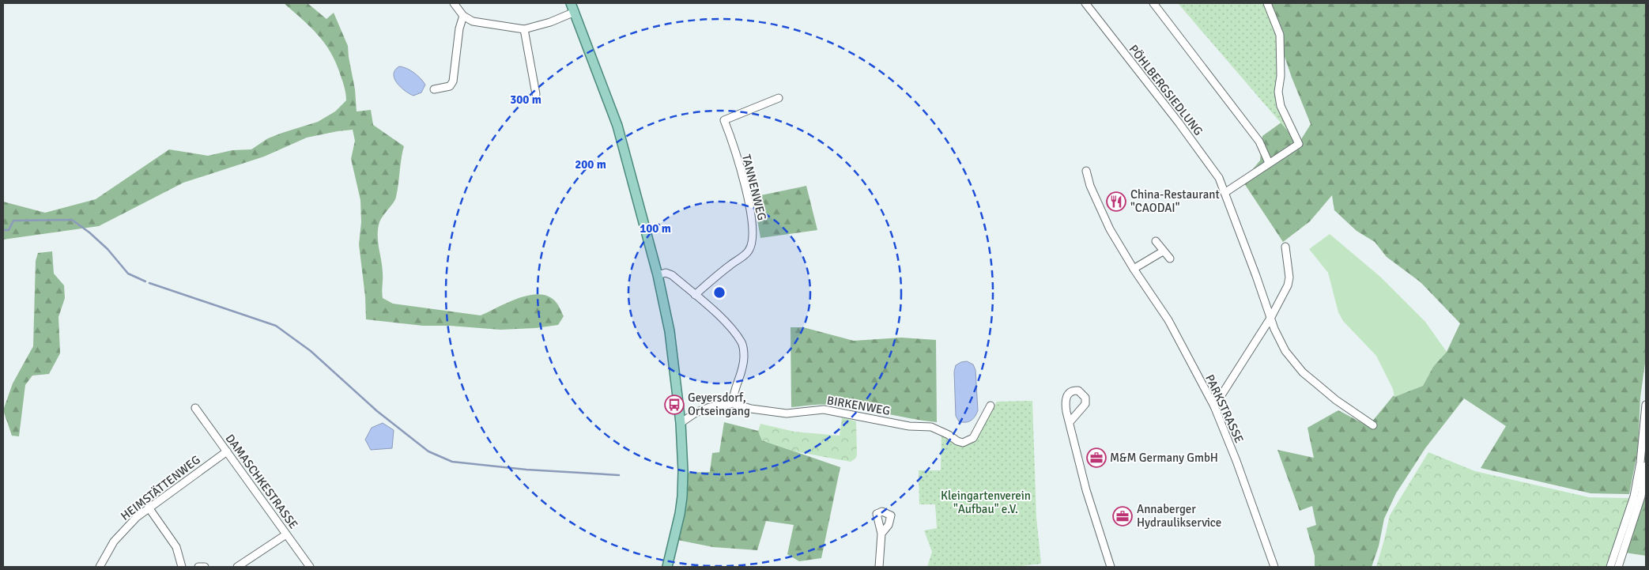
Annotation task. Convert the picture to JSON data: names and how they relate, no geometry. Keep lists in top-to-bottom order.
{
  "streets": {
    "street": [
      "PÖHLBERGSIEDLUNG",
      "TANNENWEG",
      "BIRKENWEG",
      "PARKSTRASSE",
      "DAMASCHKESTRASSE",
      "HEIMSTÄTTENWEG"
    ]
  },
  "crossings": [
    ["DAMASCHKESTRASSE", "HEIMSTÄTTENWEG"]
  ],
  "parks": ["Kleingartenverein \"Aufbau\" e.V."],
  "places": {
    "restaurant": ["China-Restaurant \"CAODAI\""],
    "bus stop": ["Geyersdorf, Ortseingang"],
    "office": ["M&M Germany GmbH", "Annaberger Hydraulikservice"]
  },
  "rings": ["300 m", "200 m", "100 m"]
}
